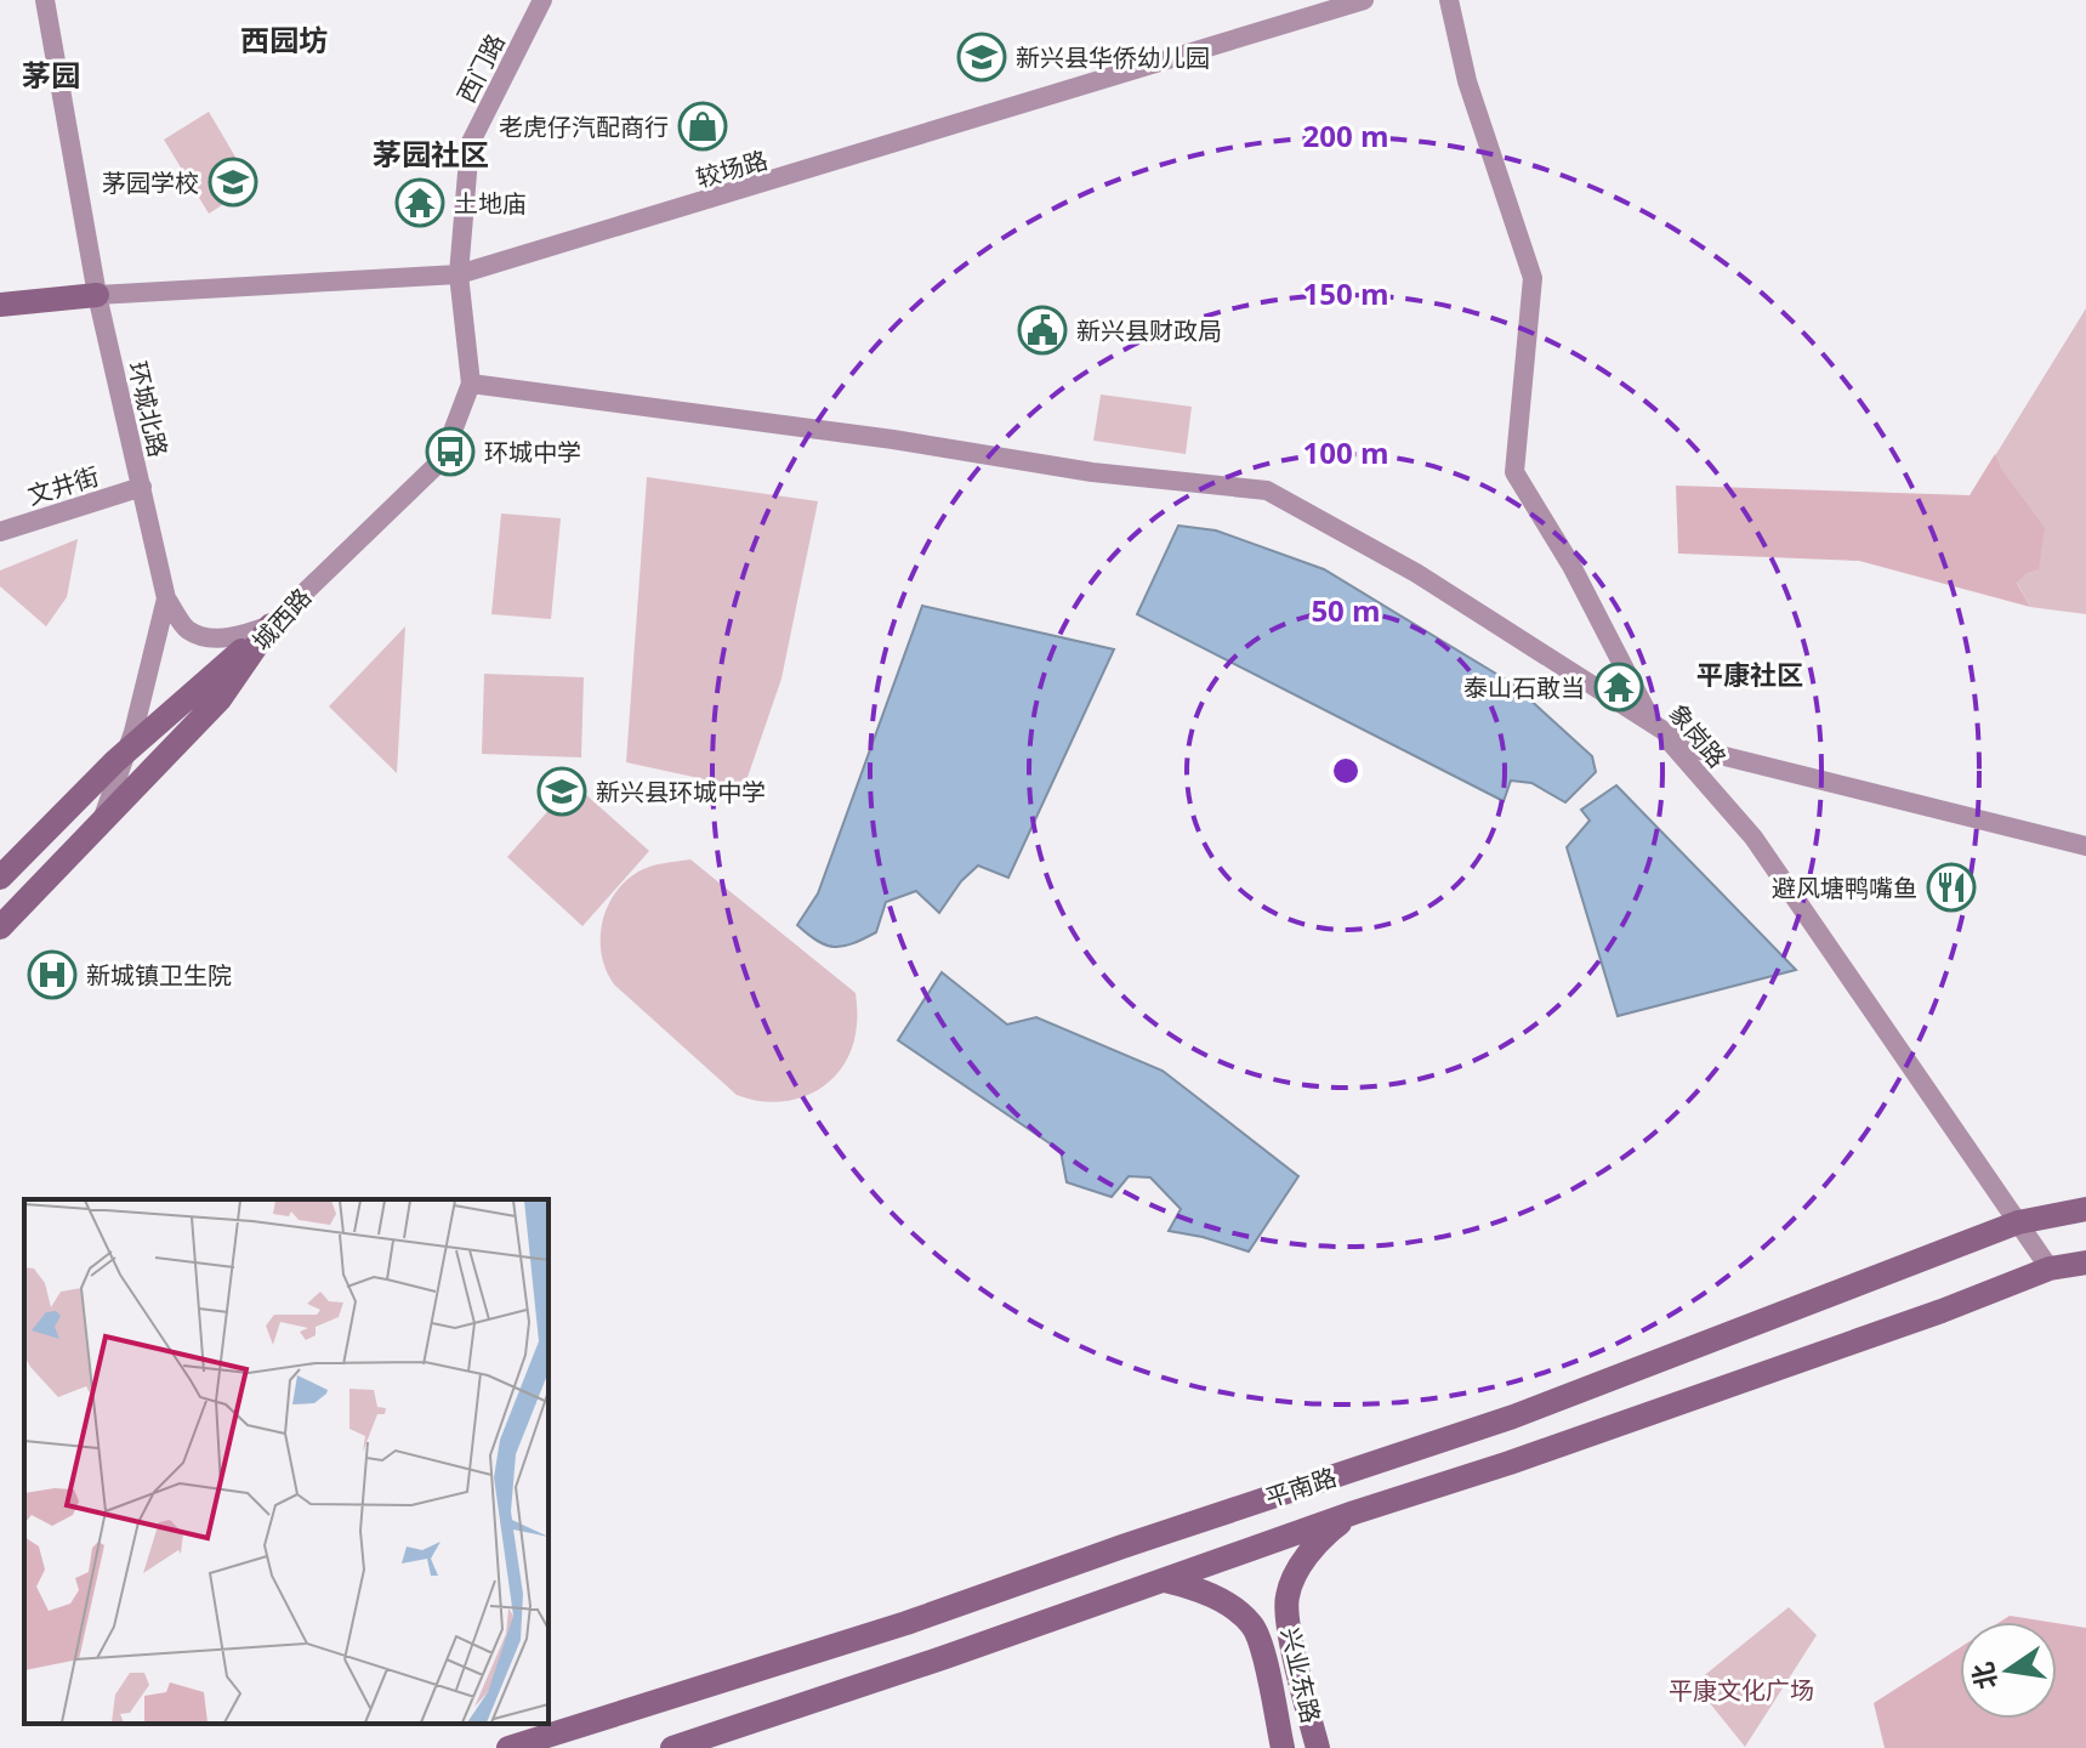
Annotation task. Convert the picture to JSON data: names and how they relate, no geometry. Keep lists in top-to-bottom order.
{
  "streets": {
    "main road": ["城西路", "平南路", "兴业东路"],
    "street": [
      "西门路",
      "较场路",
      "环城北路",
      "文井街",
      "象岗路"
    ]
  },
  "crossings": [
    ["西门路", "较场路"],
    ["西门路", "城西路"],
    ["较场路", "环城北路"],
    ["较场路", "城西路"],
    ["环城北路", "文井街"],
    ["环城北路", "城西路"],
    ["象岗路", "平南路"],
    ["平南路", "兴业东路"]
  ],
  "districts": [
    "西园坊",
    "茅园",
    "茅园社区",
    "平康社区"
  ],
  "parks": ["平康文化广场"],
  "places": {
    "school or university": ["新兴县华侨幼儿园", "茅园学校", "新兴县环城中学"],
    "shop": ["老虎仔汽配商行"],
    "temple": ["土地庙", "泰山石敢当"],
    "public building": ["新兴县财政局"],
    "bus stop": ["环城中学"],
    "restaurant": ["避风塘鸭嘴鱼"],
    "hospital": ["新城镇卫生院"]
  },
  "north": "left",
  "rings": [
    "200 m",
    "150 m",
    "100 m",
    "50 m"
  ]
}
